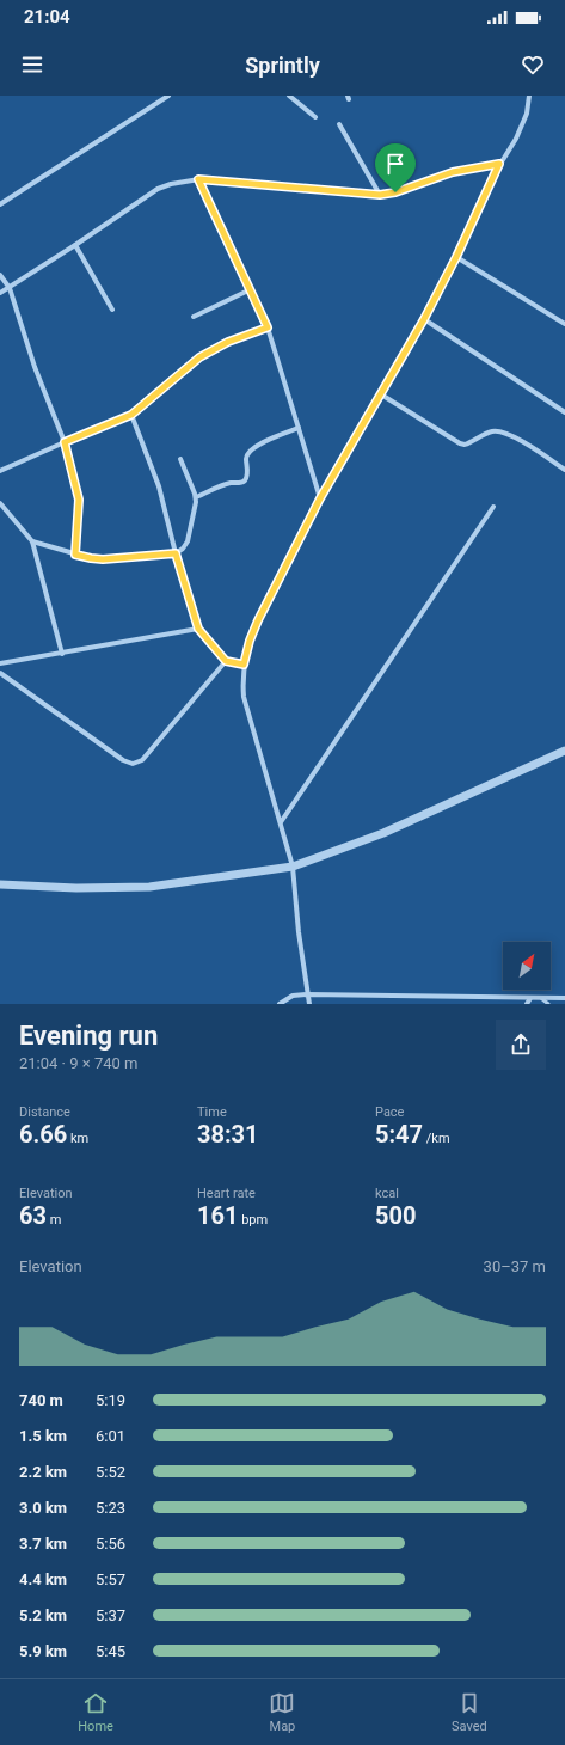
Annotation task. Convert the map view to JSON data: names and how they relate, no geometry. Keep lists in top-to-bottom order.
{
  "north": "top right",
  "page": {
    "status": "21:04",
    "header": "Sprintly",
    "heading": ["Evening run", "21:04 · 9 × 740 m"],
    "stats": [
      ["Distance", "6.66 km"],
      ["Time", "38:31"],
      ["Pace", "5:47 /km"],
      ["Elevation", "63 m"],
      ["Heart rate", "161 bpm"],
      ["kcal", "500"]
    ],
    "chart": ["Elevation", "30–37 m"],
    "list": [
      {
        "name": "740 m",
        "note": "5:19"
      },
      {
        "name": "1.5 km",
        "note": "6:01"
      },
      {
        "name": "2.2 km",
        "note": "5:52"
      },
      {
        "name": "3.0 km",
        "note": "5:23"
      },
      {
        "name": "3.7 km",
        "note": "5:56"
      },
      {
        "name": "4.4 km",
        "note": "5:57"
      },
      {
        "name": "5.2 km",
        "note": "5:37"
      },
      {
        "name": "5.9 km",
        "note": "5:45"
      }
    ],
    "tabs": ["Home", "Map", "Saved"]
  }
}
